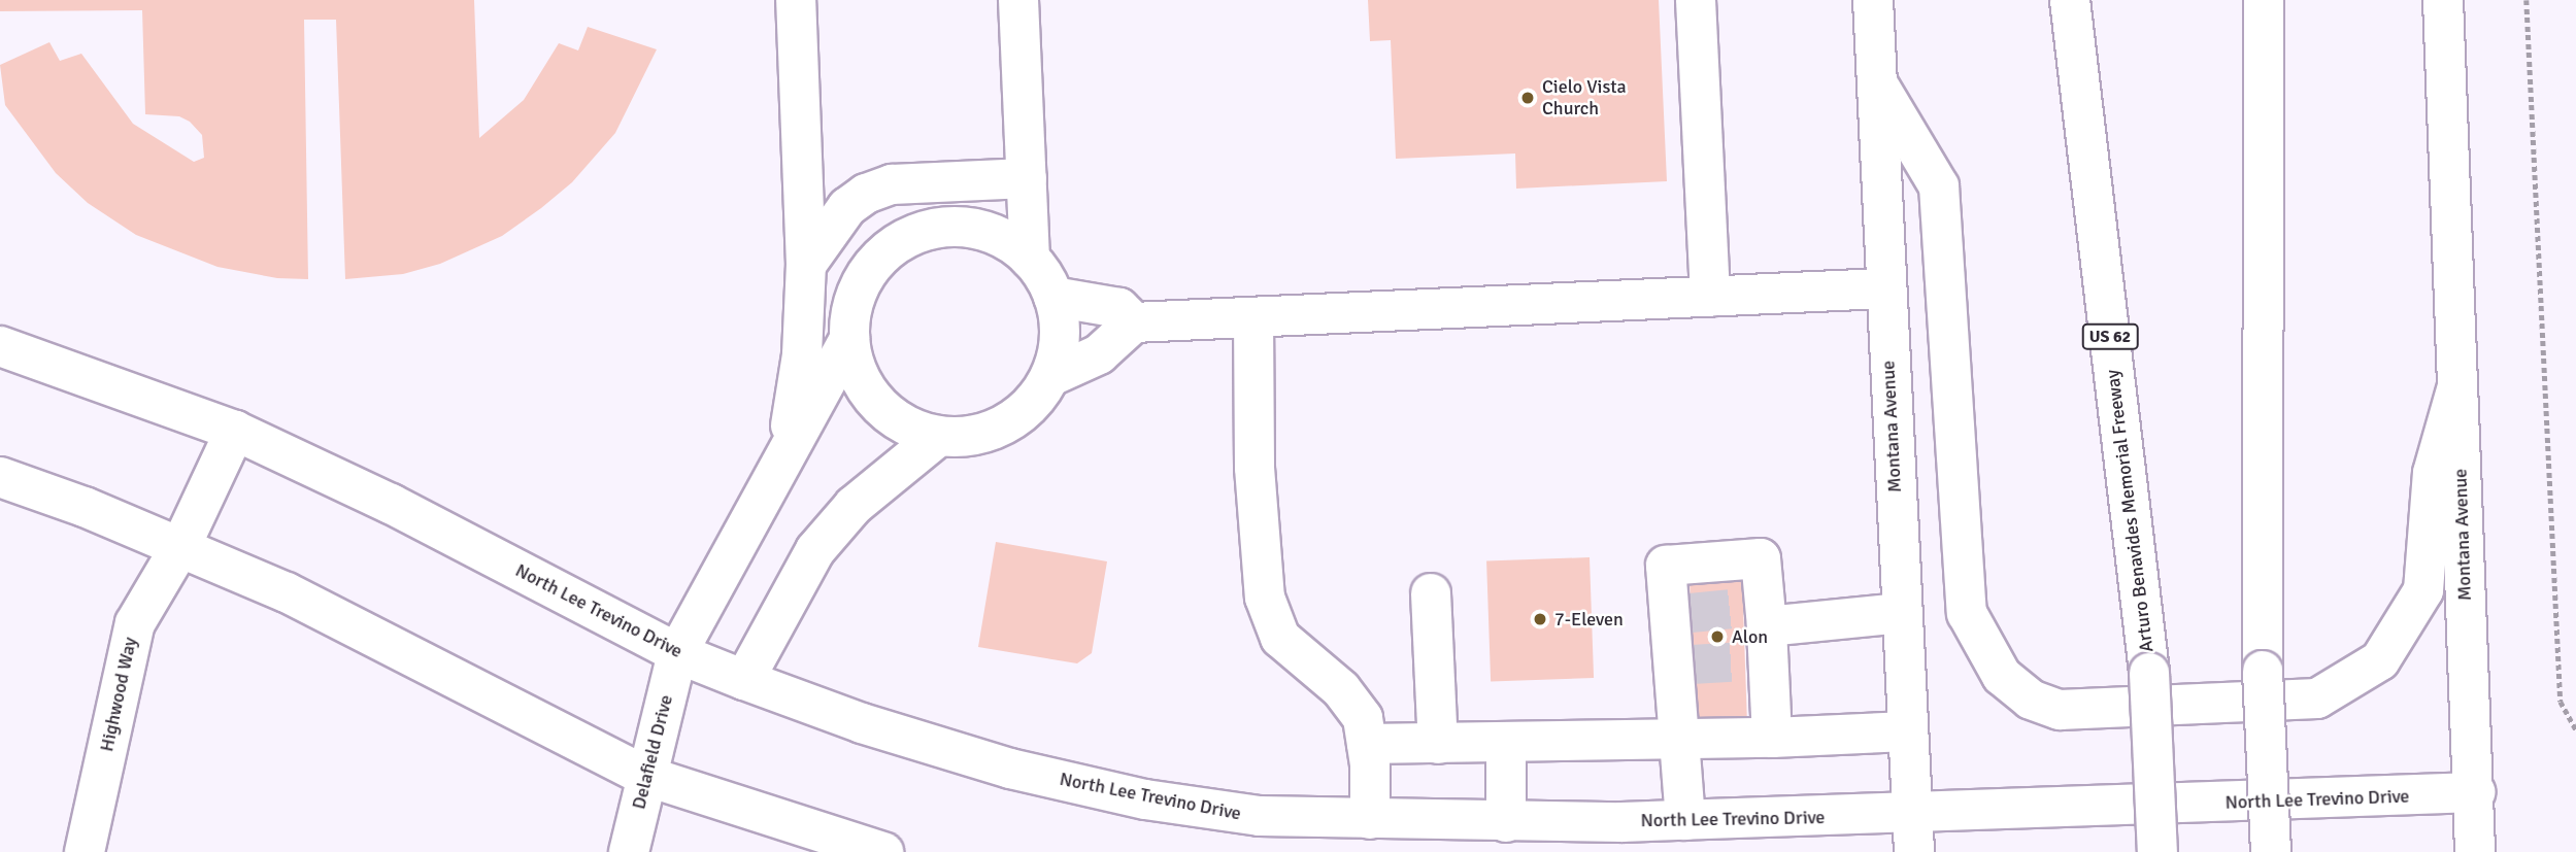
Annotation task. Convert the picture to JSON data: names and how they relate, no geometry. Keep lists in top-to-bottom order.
{
  "streets": {
    "main road": [
      "US 62",
      "Montana Avenue",
      "Arturo Benavides Memorial Freeway",
      "North Lee Trevino Drive",
      "Highwood Way",
      "Delafield Drive"
    ]
  },
  "crossings": [
    ["Montana Avenue", "North Lee Trevino Drive"],
    ["North Lee Trevino Drive", "Highwood Way"],
    ["North Lee Trevino Drive", "Delafield Drive"]
  ],
  "places": ["Cielo Vista Church", "7-Eleven", "Alon"]
}
